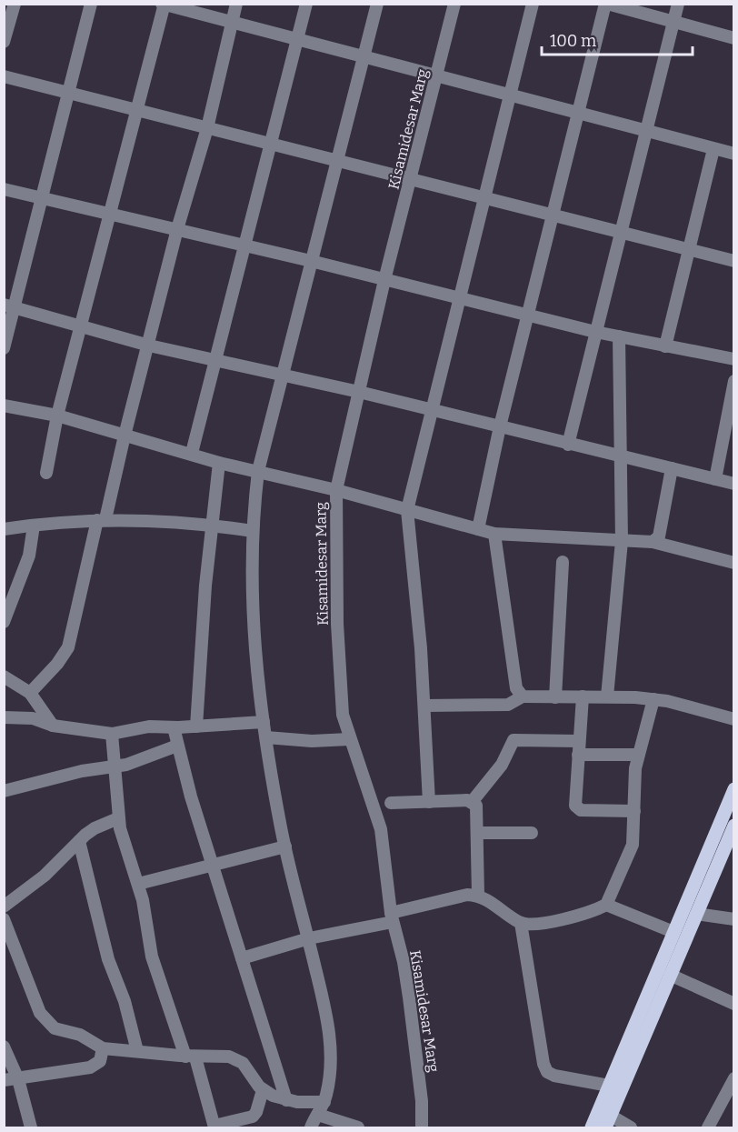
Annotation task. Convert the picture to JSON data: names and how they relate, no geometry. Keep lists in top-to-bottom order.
{
  "streets": {
    "street": ["Kisamidesar Marg"]
  },
  "scale_bar": "100 m"
}
